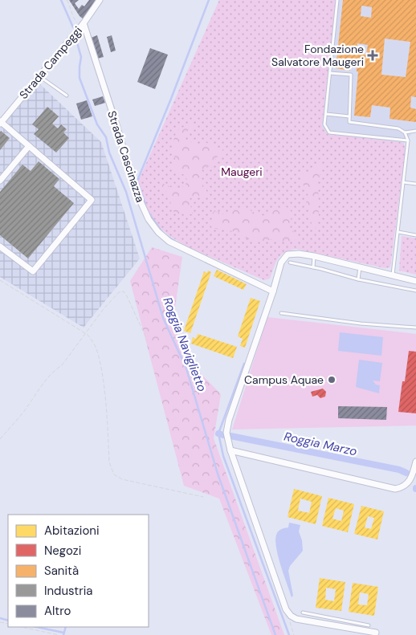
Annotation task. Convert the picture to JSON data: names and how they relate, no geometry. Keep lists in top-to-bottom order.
{
  "streets": {
    "street": ["Strada Campeggi", "Strada Cascinazza"]
  },
  "crossings": [
    ["Strada Campeggi", "Strada Cascinazza"]
  ],
  "water": ["Roggia Naviglietto", "Roggia Marzo"],
  "parks": ["Maugeri"],
  "places": {
    "health": ["Fondazione Salvatore Maugeri"],
    "other": ["Campus Aquae"]
  },
  "legend": [
    "Abitazioni",
    "Negozi",
    "Sanità",
    "Industria",
    "Altro"
  ]
}
